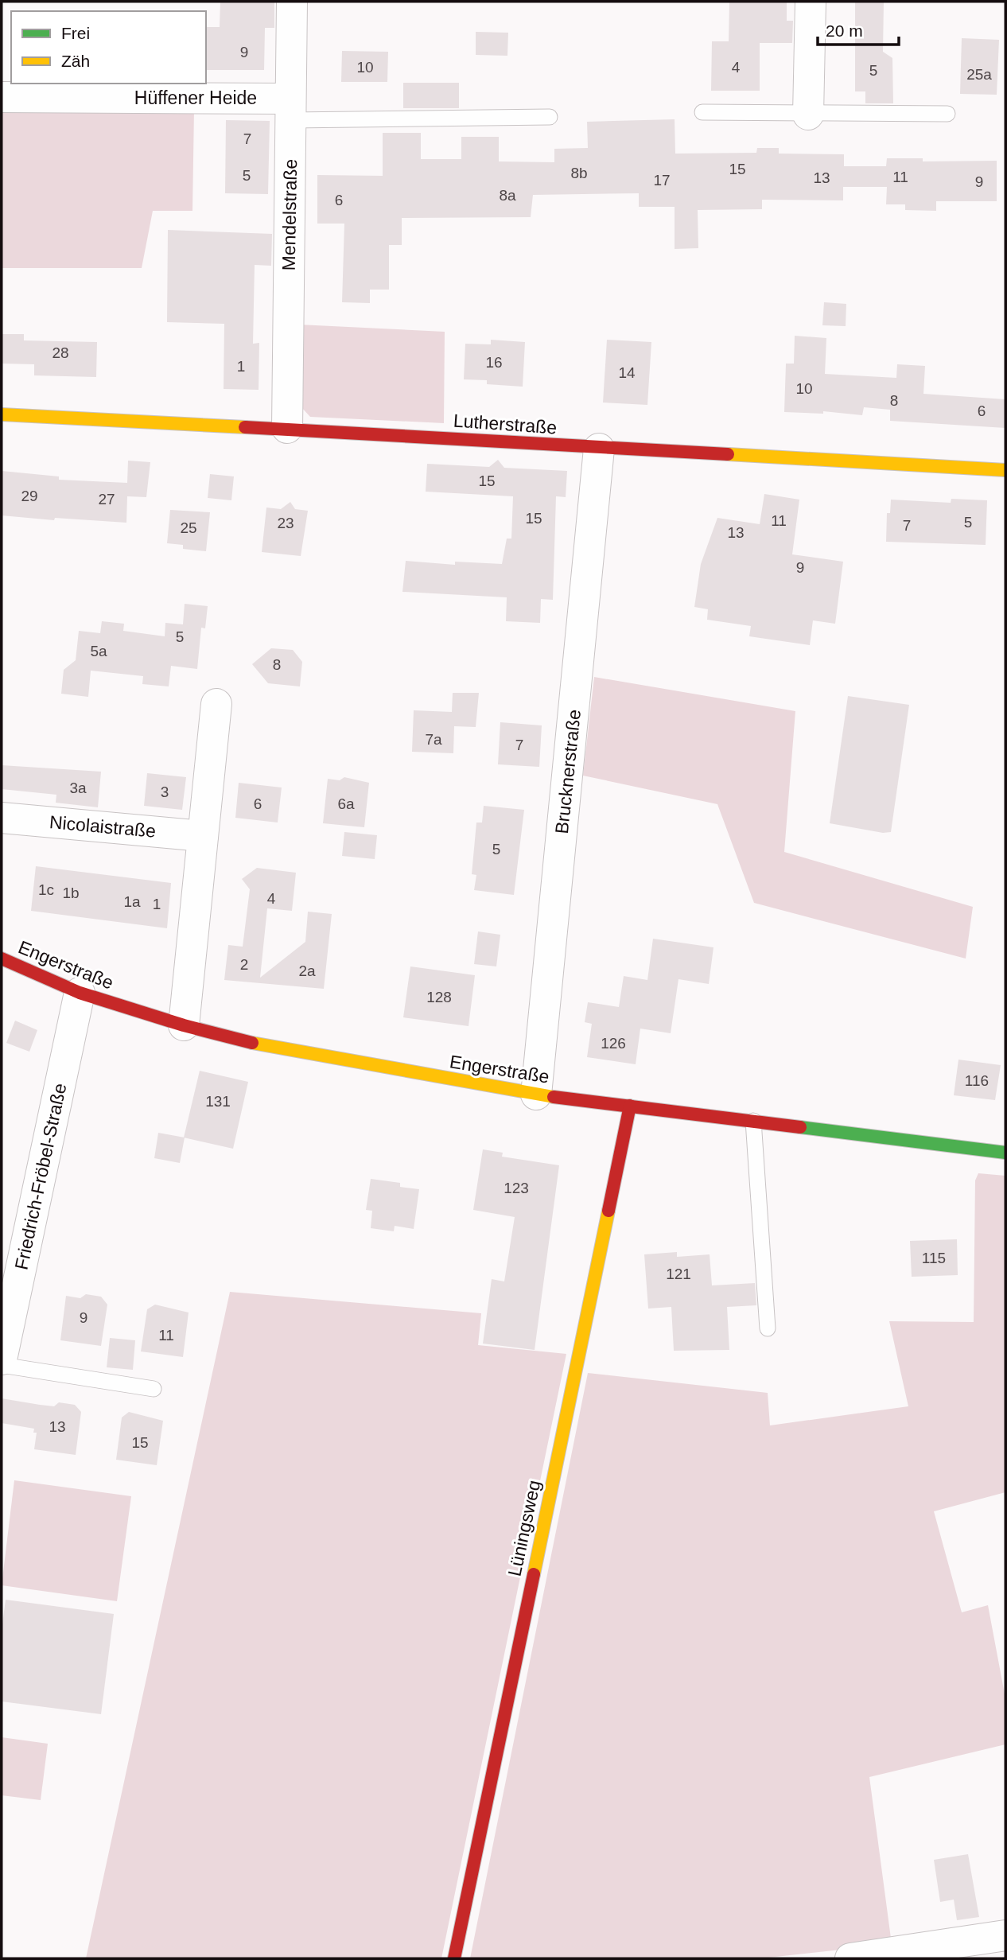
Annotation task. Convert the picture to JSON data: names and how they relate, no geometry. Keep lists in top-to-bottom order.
{
  "streets": {
    "street": [
      "Hüffener Heide",
      "Mendelstraße",
      "Lutherstraße",
      "Brucknerstraße",
      "Nicolaistraße",
      "Engerstraße",
      "Friedrich-Fröbel-Straße",
      "Lüningsweg"
    ]
  },
  "crossings": [
    ["Hüffener Heide", "Mendelstraße"],
    ["Mendelstraße", "Lutherstraße"],
    ["Lutherstraße", "Brucknerstraße"],
    ["Brucknerstraße", "Engerstraße"],
    ["Engerstraße", "Friedrich-Fröbel-Straße"],
    ["Engerstraße", "Lüningsweg"]
  ],
  "house_numbers": [
    "9",
    "10",
    "4",
    "5",
    "25a",
    "7",
    "15",
    "8b",
    "5",
    "11",
    "13",
    "17",
    "9",
    "8a",
    "6",
    "28",
    "16",
    "1",
    "14",
    "10",
    "8",
    "6",
    "15",
    "29",
    "27",
    "15",
    "11",
    "5",
    "23",
    "7",
    "25",
    "13",
    "9",
    "5",
    "5a",
    "8",
    "7a",
    "7",
    "3a",
    "3",
    "6",
    "6a",
    "5",
    "1c",
    "1b",
    "4",
    "1a",
    "1",
    "2",
    "2a",
    "128",
    "126",
    "116",
    "131",
    "123",
    "115",
    "121",
    "9",
    "11",
    "13",
    "15"
  ],
  "legend": ["Frei", "Zäh"],
  "scale_bar": "20 m"
}
